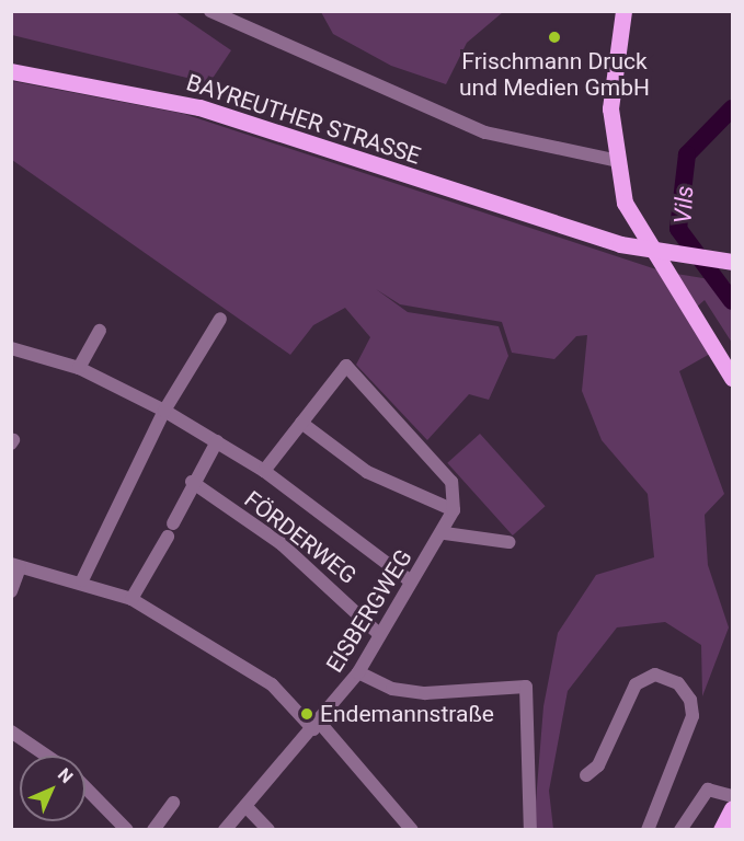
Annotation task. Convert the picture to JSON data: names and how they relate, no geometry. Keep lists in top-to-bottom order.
{
  "streets": {
    "main road": ["BAYREUTHER STRASSE"],
    "street": ["FÖRDERWEG", "EISBERGWEG"]
  },
  "crossings": [
    ["FÖRDERWEG", "EISBERGWEG"]
  ],
  "water": ["Vils"],
  "places": ["Frischmann Druck und Medien GmbH", "Endemannstraße"],
  "north": "top right"
}
